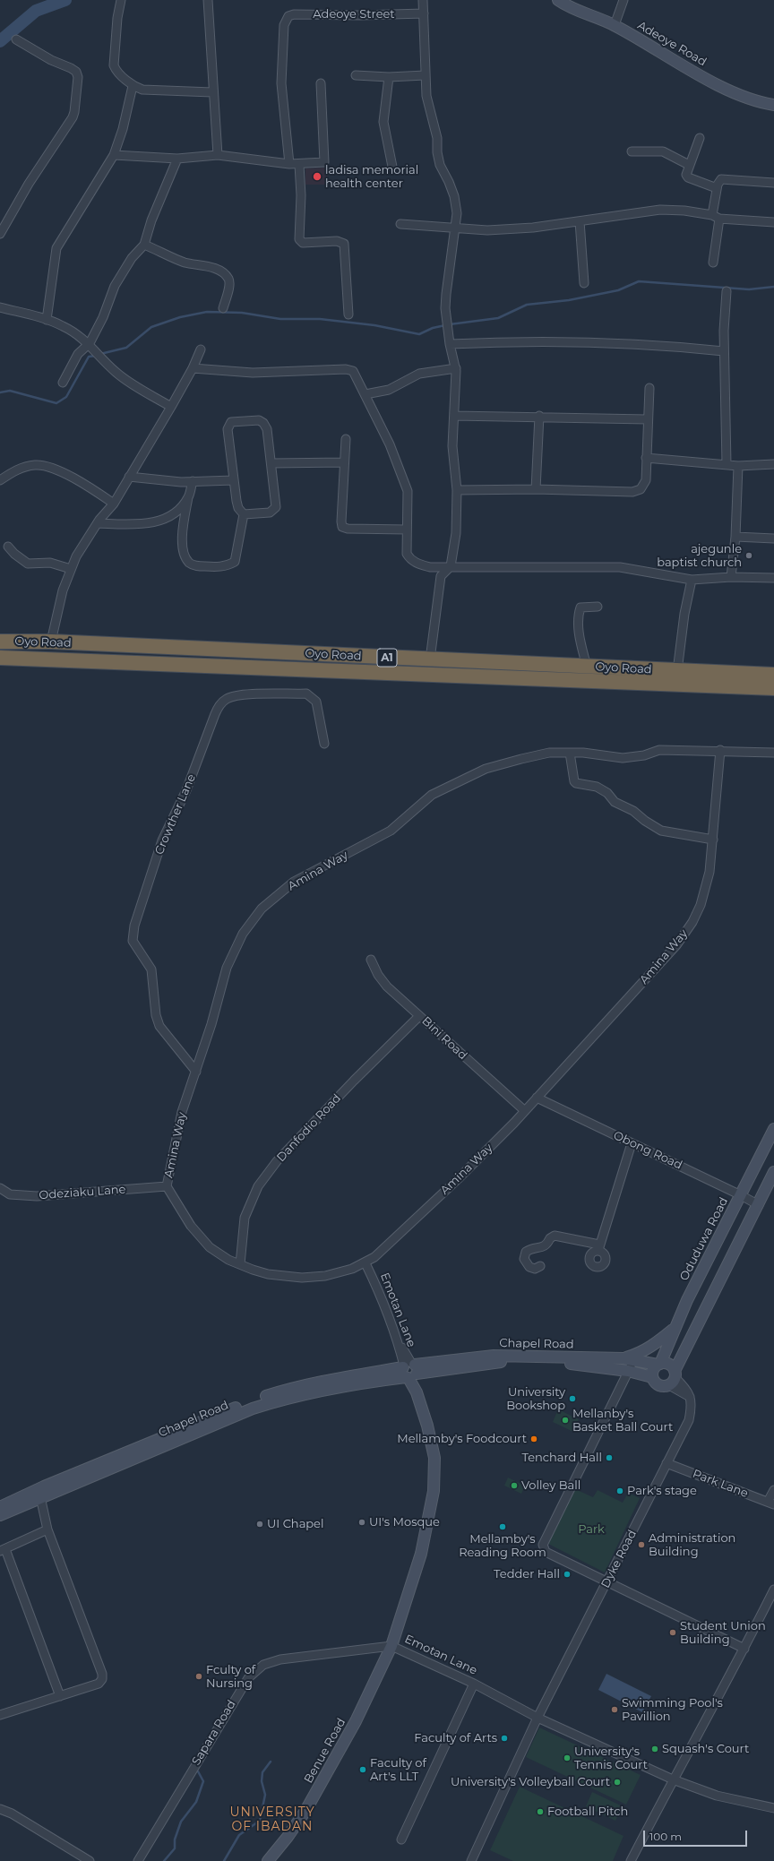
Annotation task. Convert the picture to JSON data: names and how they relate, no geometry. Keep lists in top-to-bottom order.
{
  "streets": {
    "highway": ["Oyo Road", "A1"],
    "street": [
      "Adeoye Street",
      "Adeoye Road",
      "Crowther Lane",
      "Amina Way",
      "Bini Road",
      "Danfodio Road",
      "Obong Road",
      "Odeziaku Lane",
      "Oduduwa Road",
      "Emotan Lane",
      "Chapel Road",
      "Park Lane",
      "Dyke Road",
      "Sapara Road",
      "Benue Road"
    ]
  },
  "crossings": [
    ["Crowther Lane", "Amina Way"],
    ["Amina Way", "Bini Road"],
    ["Amina Way", "Danfodio Road"],
    ["Amina Way", "Obong Road"],
    ["Amina Way", "Odeziaku Lane"],
    ["Amina Way", "Emotan Lane"],
    ["Bini Road", "Danfodio Road"],
    ["Obong Road", "Oduduwa Road"],
    ["Oduduwa Road", "Chapel Road"],
    ["Oduduwa Road", "Dyke Road"],
    ["Emotan Lane", "Chapel Road"],
    ["Emotan Lane", "Dyke Road"],
    ["Emotan Lane", "Sapara Road"],
    ["Emotan Lane", "Benue Road"],
    ["Chapel Road", "Dyke Road"],
    ["Park Lane", "Dyke Road"],
    ["Sapara Road", "Benue Road"]
  ],
  "districts": ["UNIVERSITY OF IBADAN"],
  "parks": ["Park"],
  "places": [
    "ladisa memorial health center",
    "ajegunle baptist church",
    "University Bookshop",
    "Mellanby's Basket Ball Court",
    "Mellamby's Foodcourt",
    "Tenchard Hall",
    "Volley Ball",
    "Park's stage",
    "UI's Mosque",
    "UI Chapel",
    "Mellamby's Reading Room",
    "Administration Building",
    "Tedder Hall",
    "Student Union Building",
    "Fculty of Nursing",
    "Swimming Pool's Pavillion",
    "Faculty of Arts",
    "Squash's Court",
    "University's Tennis Court",
    "Faculty of Art's LLT",
    "University's Volleyball Court",
    "Football Pitch"
  ],
  "scale_bar": "100 m"
}
